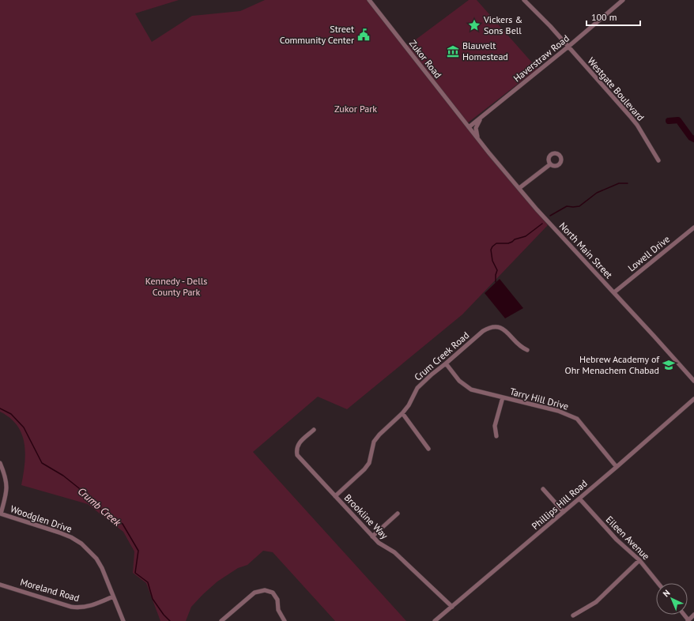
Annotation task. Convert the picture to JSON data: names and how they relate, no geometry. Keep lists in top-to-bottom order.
{
  "streets": {
    "street": [
      "Haverstraw Road",
      "Zukor Road",
      "Westgate Boulevard",
      "North Main Street",
      "Lowell Drive",
      "Crum Creek Road",
      "Tarry Hill Drive",
      "Phillips Hill Road",
      "Brookline Way",
      "Woodglen Drive",
      "Eileen Avenue",
      "Moreland Road"
    ]
  },
  "crossings": [
    ["Haverstraw Road", "Zukor Road"],
    ["Haverstraw Road", "Westgate Boulevard"],
    ["Haverstraw Road", "North Main Street"],
    ["Zukor Road", "North Main Street"],
    ["North Main Street", "Lowell Drive"],
    ["Crum Creek Road", "Tarry Hill Drive"],
    ["Crum Creek Road", "Brookline Way"],
    ["Tarry Hill Drive", "Phillips Hill Road"],
    ["Phillips Hill Road", "Brookline Way"],
    ["Phillips Hill Road", "Eileen Avenue"],
    ["Woodglen Drive", "Moreland Road"]
  ],
  "water": ["Crumb Creek"],
  "parks": ["Zukor Park", "Kennedy - Dells County Park"],
  "places": {
    "place": ["Vickers & Sons Bell"],
    "public building": ["Street Community Center"],
    "museum": ["Blauvelt Homestead"],
    "school or university": ["Hebrew Academy of Ohr Menachem Chabad"]
  },
  "scale_bar": "100 m",
  "north": "top left"
}
